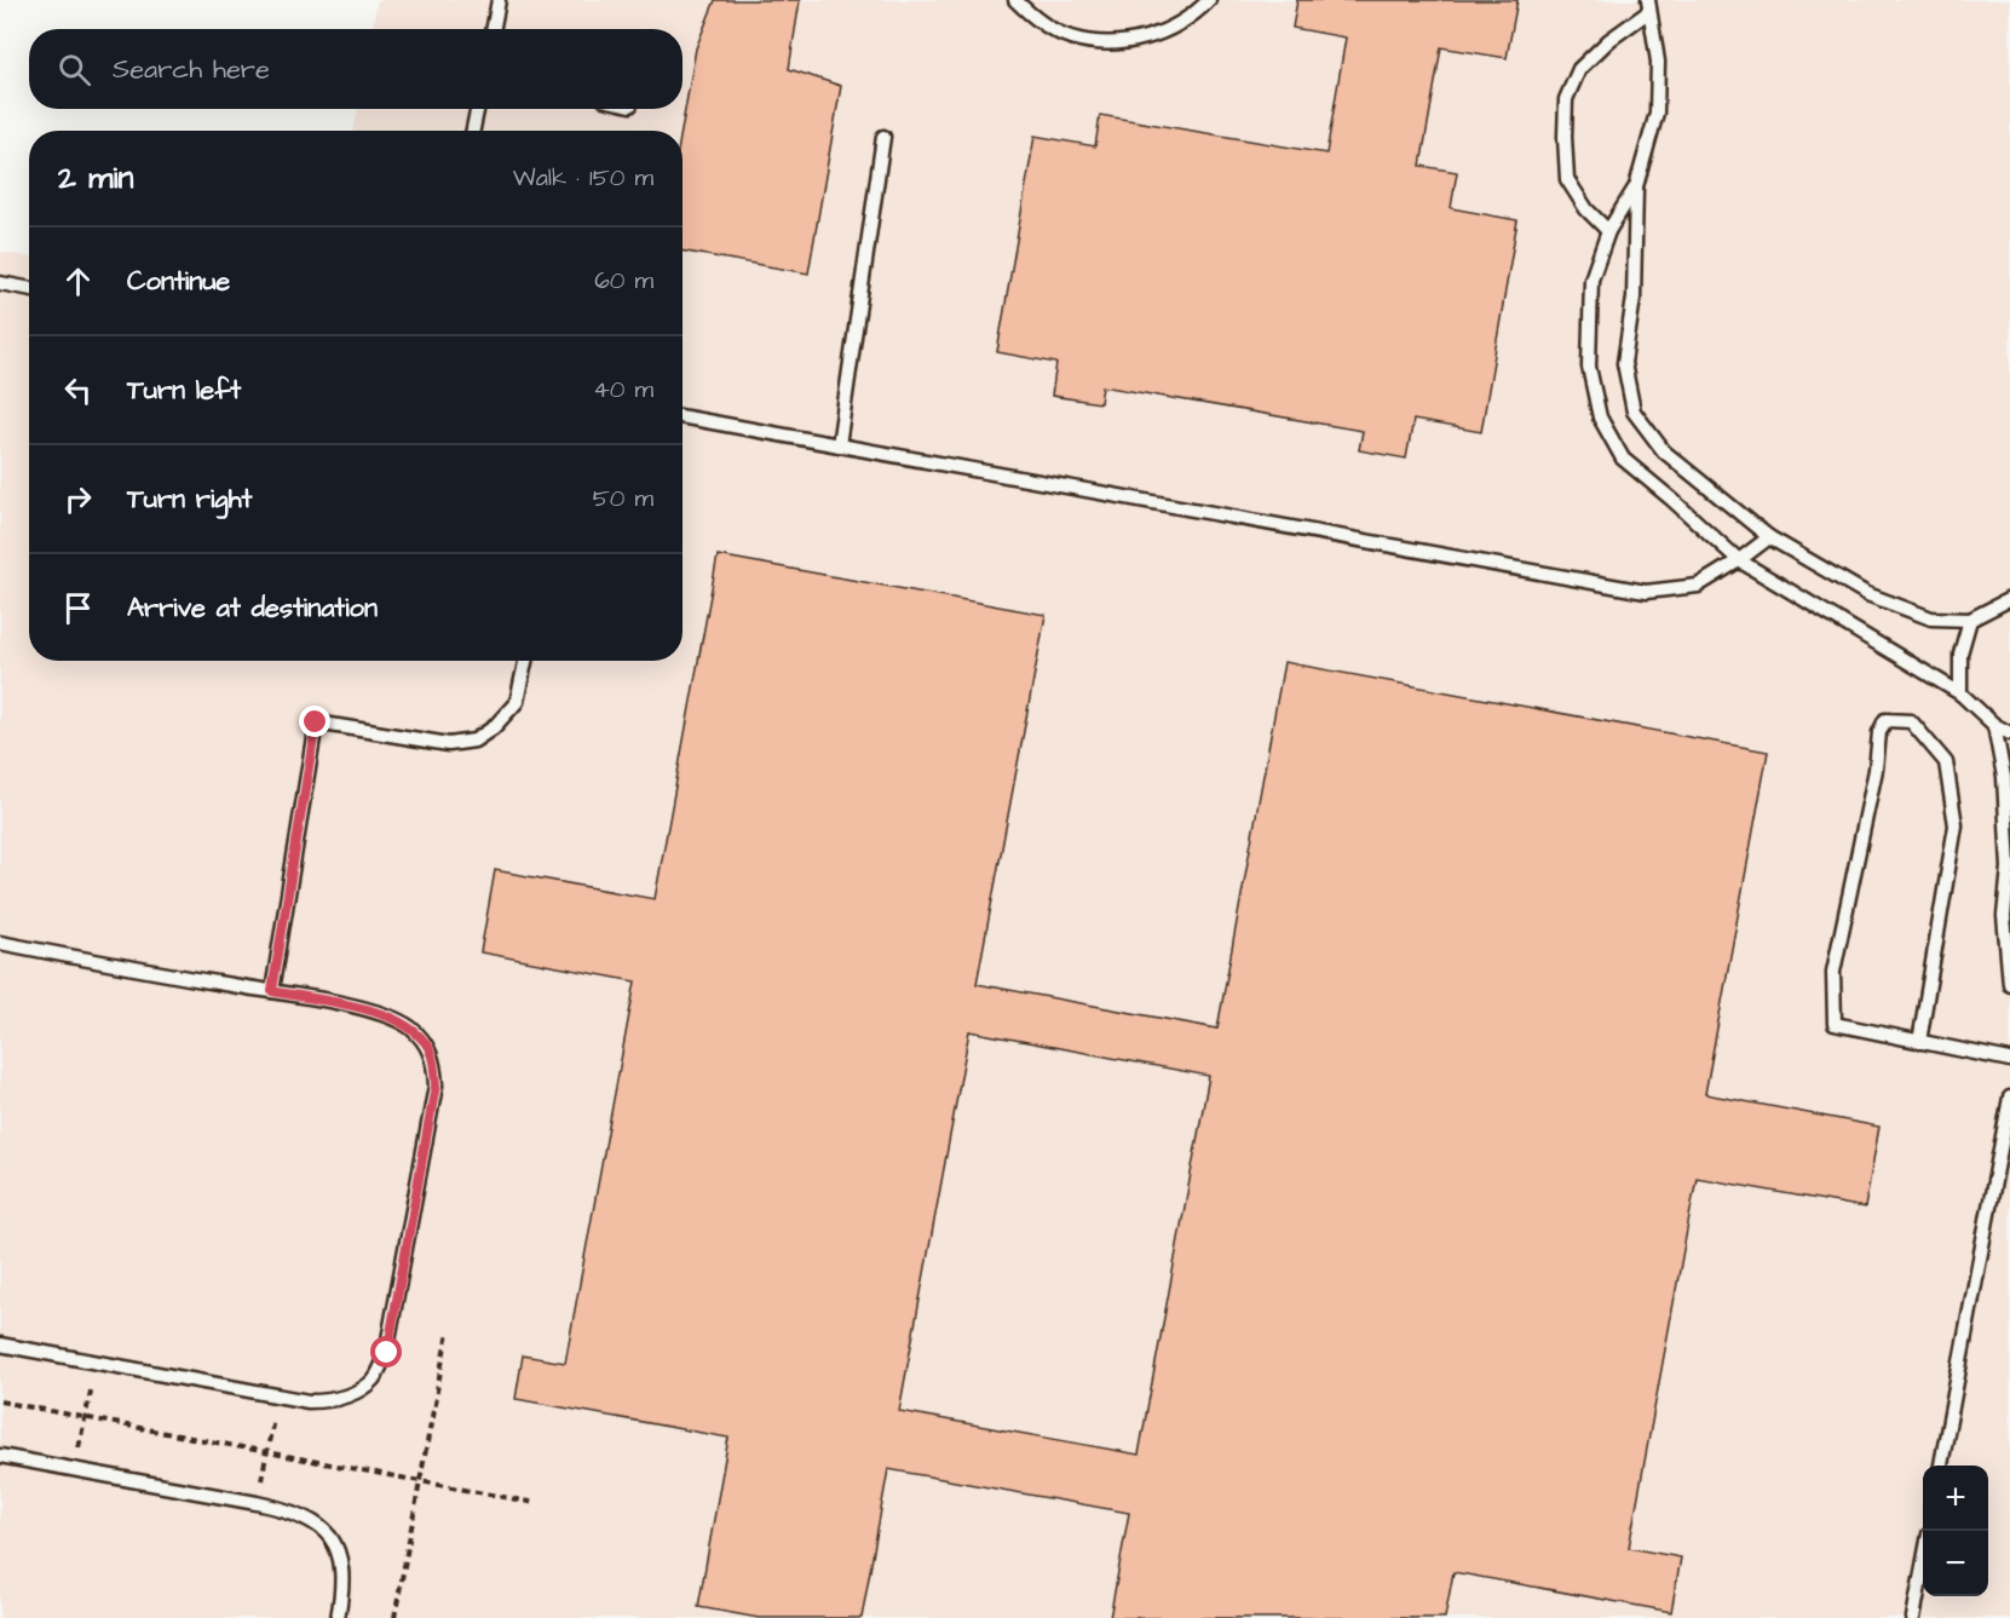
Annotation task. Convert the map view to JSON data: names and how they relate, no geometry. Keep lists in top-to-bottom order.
{
  "page": {
    "search": "Search here",
    "heading": ["2 min", "Walk · 150 m"],
    "list": [
      ["Continue", "60 m"],
      ["Turn left", "40 m"],
      ["Turn right", "50 m"],
      "Arrive at destination"
    ],
    "map_buttons": ["+", "−"]
  }
}
